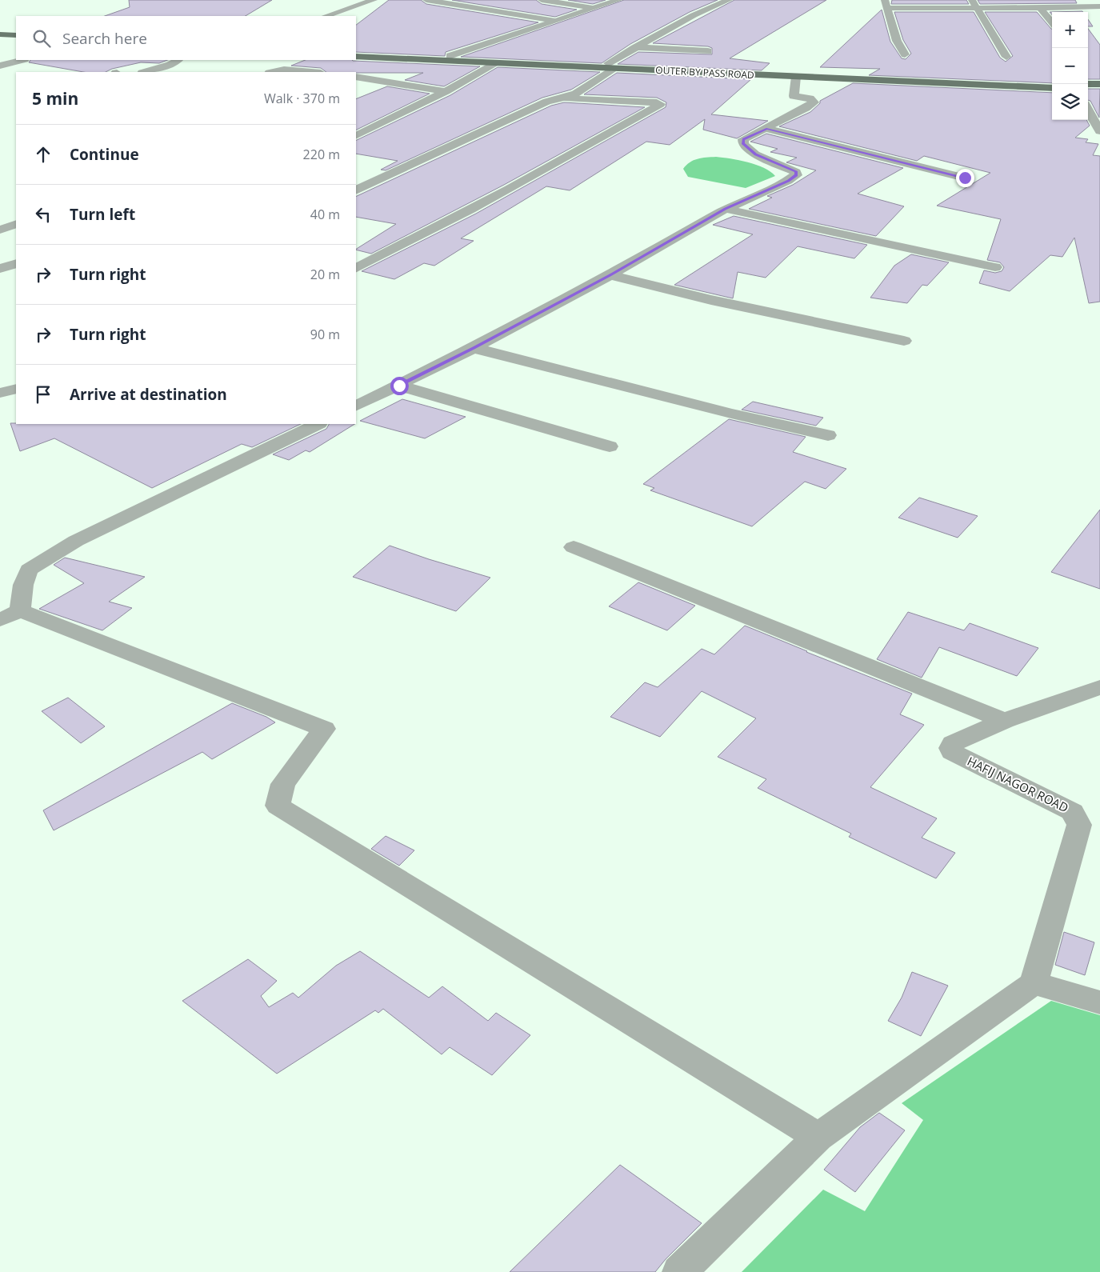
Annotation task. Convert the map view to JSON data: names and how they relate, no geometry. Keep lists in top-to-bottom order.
{
  "streets": {
    "main road": ["OUTER BY PASS ROAD"],
    "street": ["HAFIJ NAGOR ROAD"]
  },
  "page": {
    "map_buttons": ["+", "−"],
    "search": "Search here",
    "heading": ["5 min", "Walk · 370 m"],
    "list": [
      ["Continue", "220 m"],
      ["Turn left", "40 m"],
      ["Turn right", "20 m"],
      ["Turn right", "90 m"],
      "Arrive at destination"
    ]
  }
}
